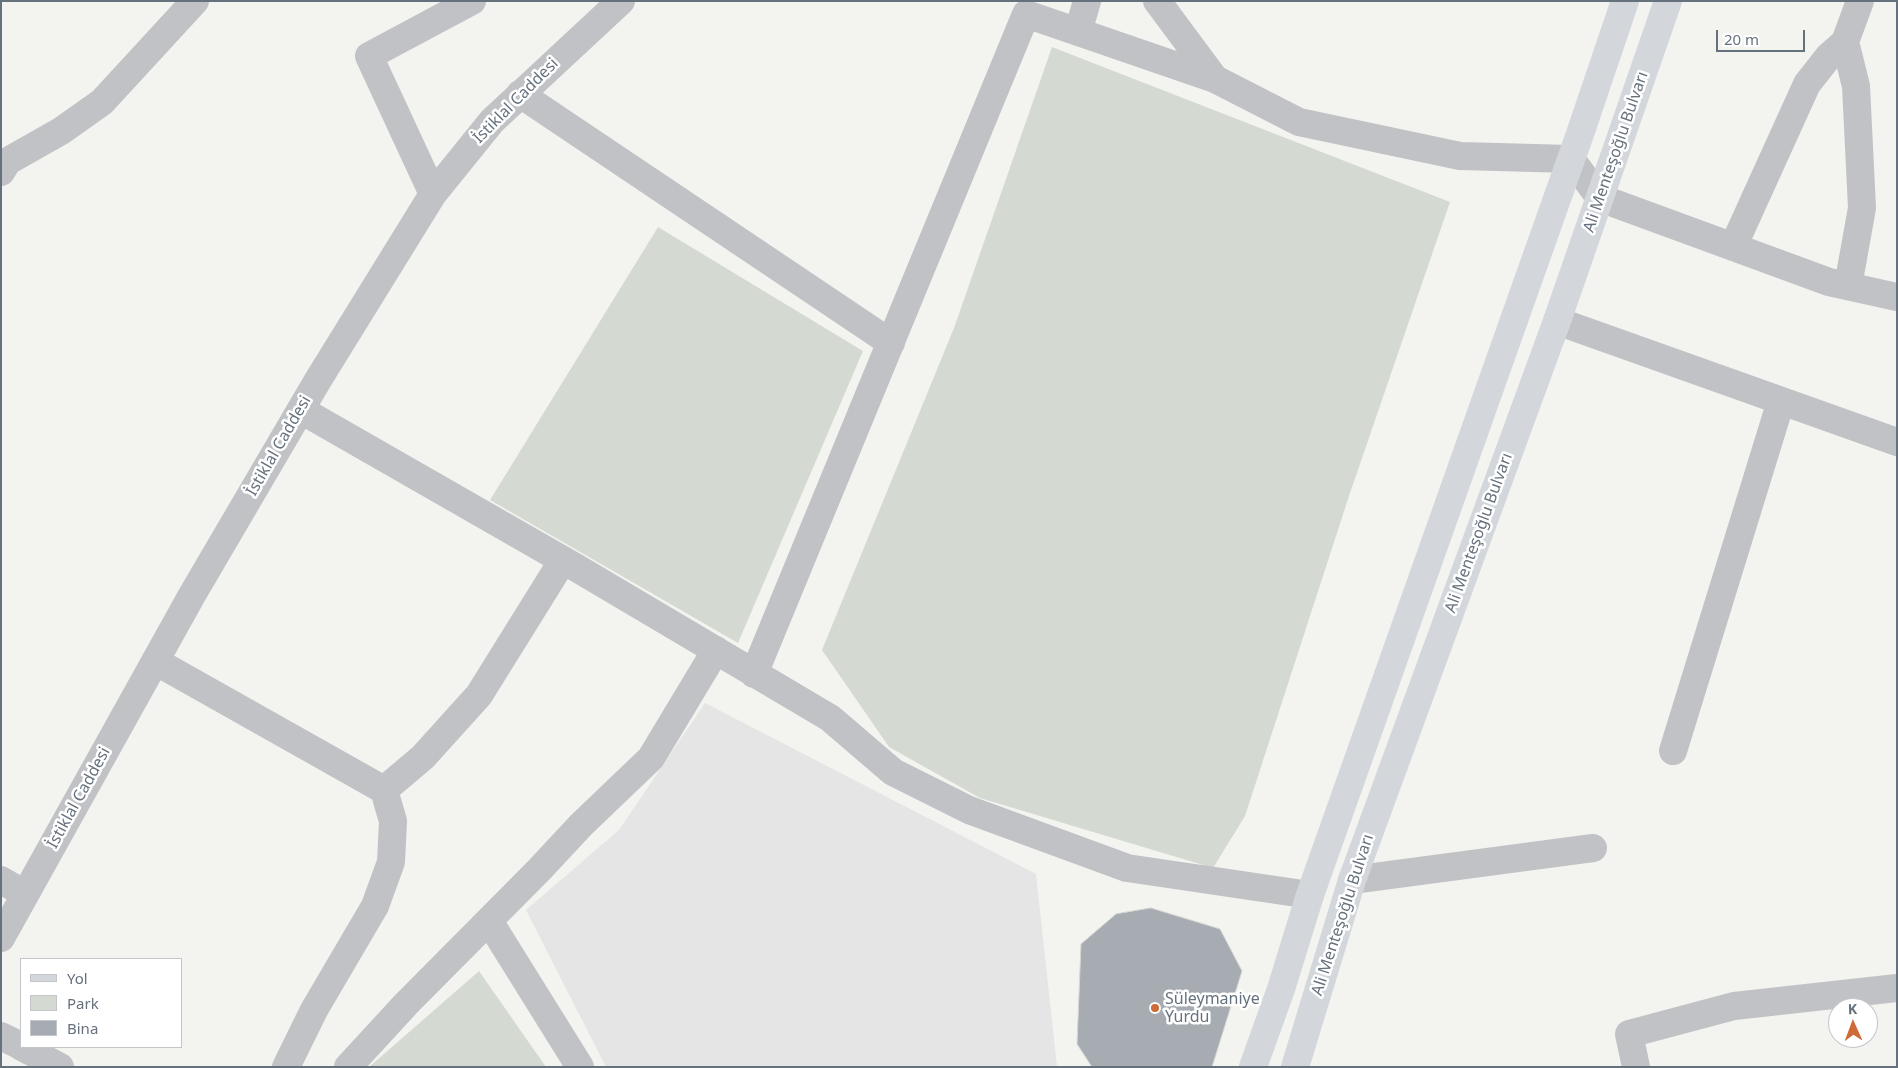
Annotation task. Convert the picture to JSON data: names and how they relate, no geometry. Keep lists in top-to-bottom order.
{
  "streets": {
    "main road": ["Ali Menteşoğlu Bulvarı"],
    "street": ["İstiklal Caddesi"]
  },
  "places": ["Süleymaniye Yurdu"],
  "legend": ["Yol", "Park", "Bina"],
  "scale_bar": "20 m",
  "north": "top"
}
